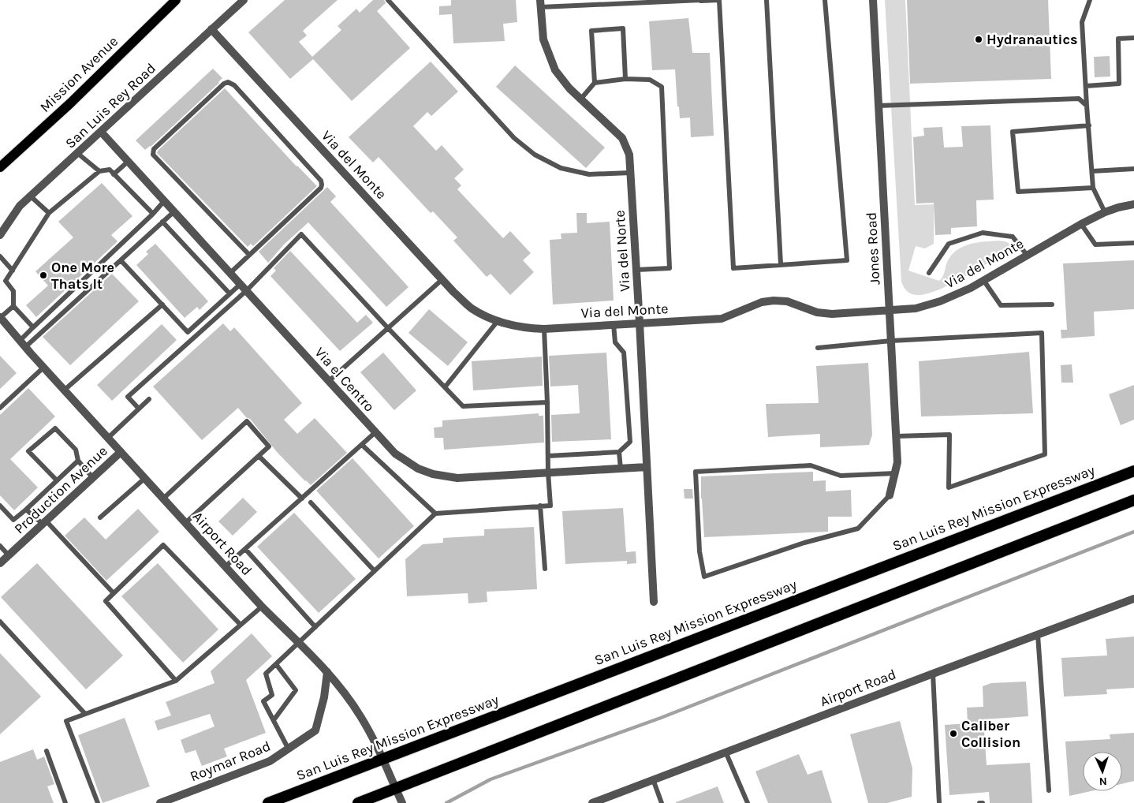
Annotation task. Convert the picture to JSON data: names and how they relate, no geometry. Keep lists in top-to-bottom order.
{
  "streets": {
    "highway": ["San Luis Rey Mission Expressway"],
    "main road": ["Mission Avenue"],
    "street": [
      "San Luis Rey Road",
      "Via del Monte",
      "Jones Road",
      "Via del Norte",
      "Via el Centro",
      "Production Avenue",
      "Airport Road",
      "Roymar Road"
    ]
  },
  "crossings": [
    ["San Luis Rey Road", "Via del Monte"],
    ["San Luis Rey Road", "Via el Centro"],
    ["Via del Monte", "Jones Road"],
    ["Via del Monte", "Via del Norte"],
    ["Via del Norte", "Via el Centro"],
    ["Production Avenue", "Airport Road"],
    ["San Luis Rey Mission Expressway", "Airport Road"],
    ["Airport Road", "Roymar Road"]
  ],
  "places": ["Hydranautics", "One More Thats It", "Caliber Collision"],
  "north": "bottom"
}
